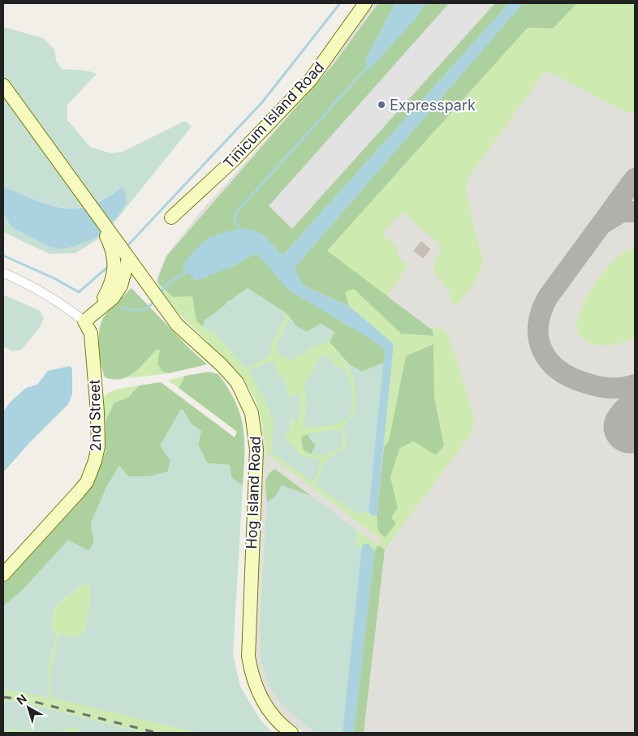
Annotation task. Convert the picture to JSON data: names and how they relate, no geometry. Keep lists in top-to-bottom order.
{
  "streets": {
    "street": ["Tinicum Island Road", "2nd Street", "Hog Island Road"]
  },
  "places": ["Expresspark"],
  "north": "top left"
}
